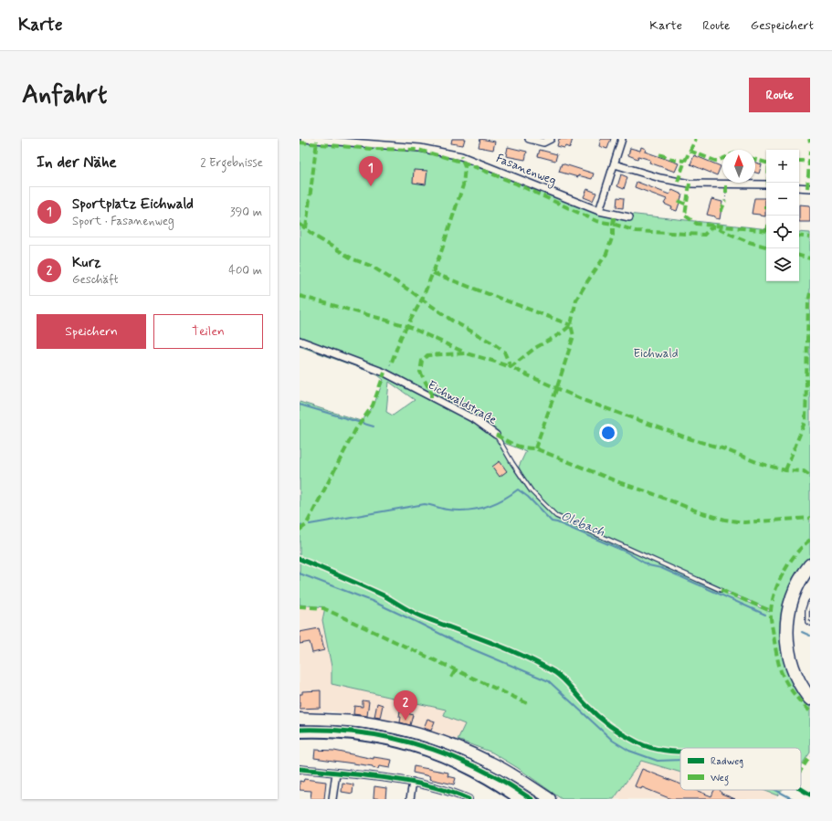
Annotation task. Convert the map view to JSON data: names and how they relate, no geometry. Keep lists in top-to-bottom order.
{
  "streets": {
    "street": ["Fasanenweg", "Eichwaldstraße"]
  },
  "water": ["Olebach"],
  "parks": ["Eichwald"],
  "legend": ["Radweg", "Weg"],
  "north": "top",
  "page": {
    "header": "Karte",
    "nav": ["Karte", "Route", "Gespeichert"],
    "buttons": [
      "Route",
      ["Speichern", "Teilen"]
    ],
    "title": "Anfahrt",
    "heading": ["In der Nähe", "2 Ergebnisse"],
    "map_buttons": ["+", "−"],
    "pins": ["1", "2"],
    "list": [
      {
        "mark": "1",
        "name": "Sportplatz Eichwald",
        "note": "Sport · Fasanenweg",
        "value": "390 m"
      },
      {
        "mark": "2",
        "name": "Kurz",
        "note": "Geschäft",
        "value": "400 m"
      }
    ]
  }
}
